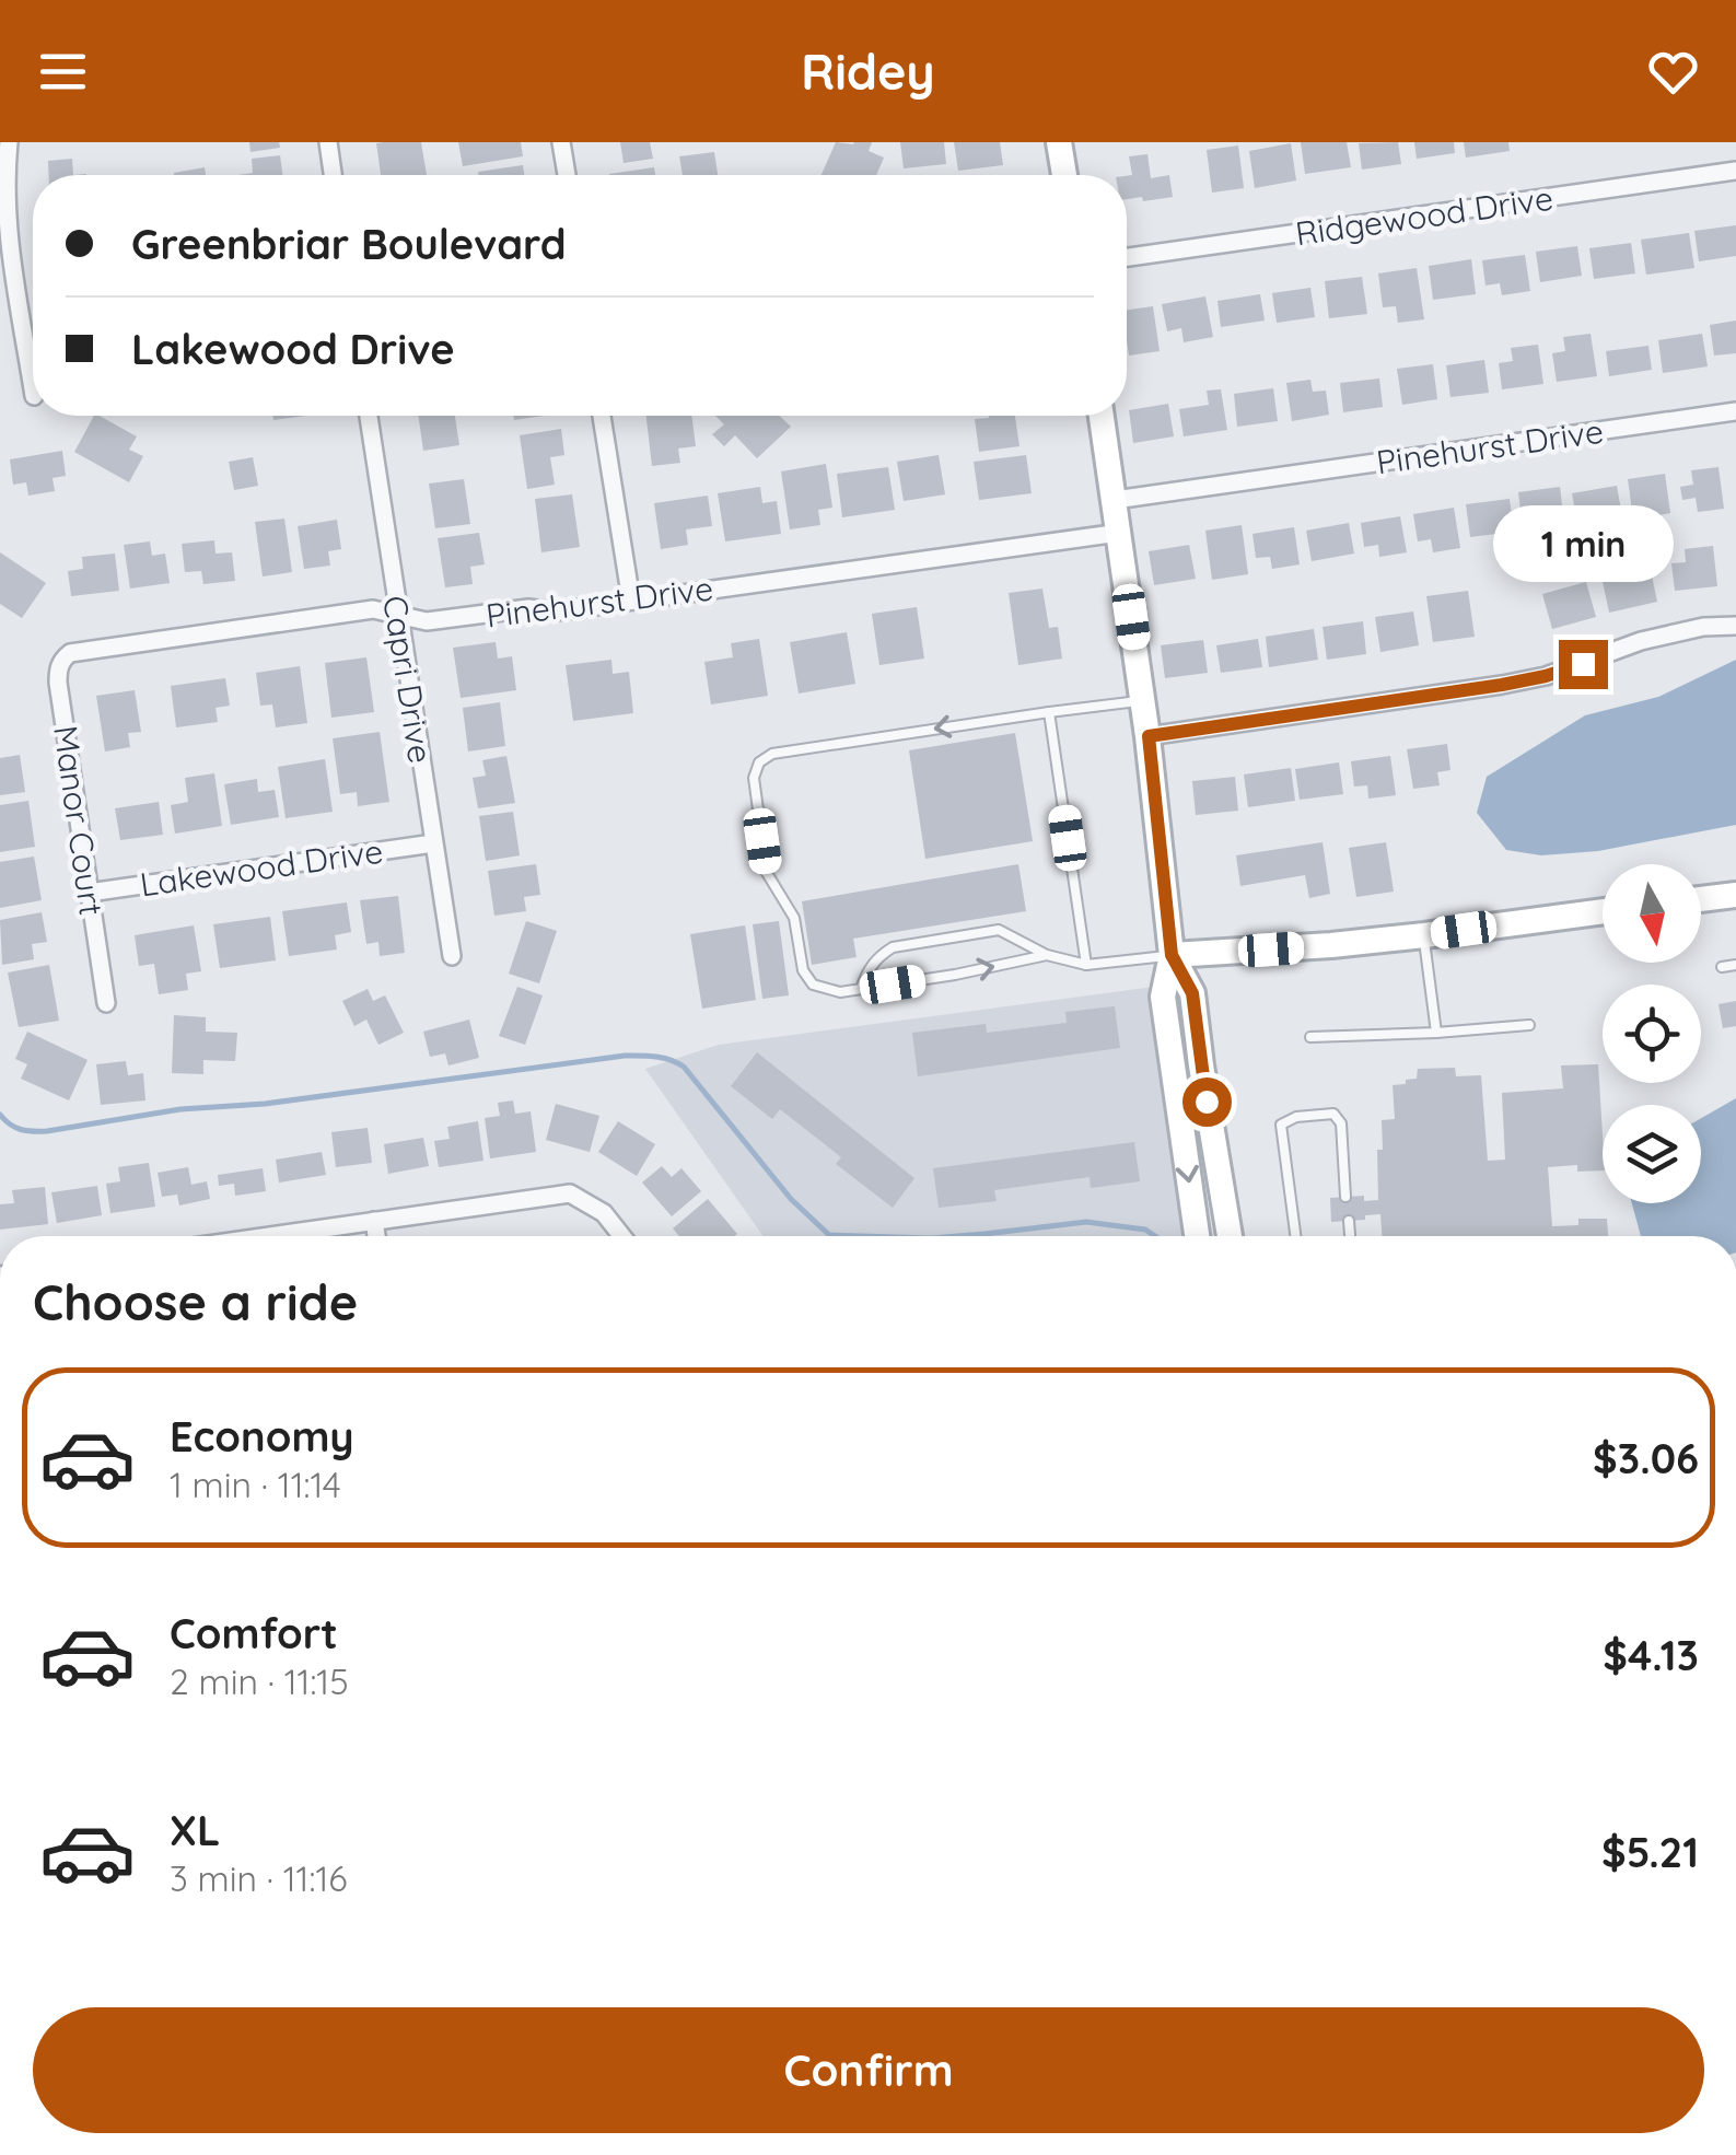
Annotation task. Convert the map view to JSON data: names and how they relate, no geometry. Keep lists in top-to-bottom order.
{
  "streets": {
    "street": [
      "Ridgewood Drive",
      "Pinehurst Drive",
      "Capri Drive",
      "Manor Court",
      "Lakewood Drive"
    ]
  },
  "crossings": [
    ["Pinehurst Drive", "Capri Drive"],
    ["Pinehurst Drive", "Manor Court"],
    ["Capri Drive", "Lakewood Drive"],
    ["Manor Court", "Lakewood Drive"]
  ],
  "north": "bottom",
  "page": {
    "header": "Ridey",
    "banner": ["Greenbriar Boulevard", "Lakewood Drive"],
    "bubble": "1 min",
    "heading": "Choose a ride",
    "list": [
      {
        "name": "Economy",
        "note": "1 min · 11:14",
        "value": "$3.06"
      },
      {
        "name": "Comfort",
        "note": "2 min · 11:15",
        "value": "$4.13"
      },
      {
        "name": "XL",
        "note": "3 min · 11:16",
        "value": "$5.21"
      }
    ],
    "buttons": "Confirm"
  }
}
